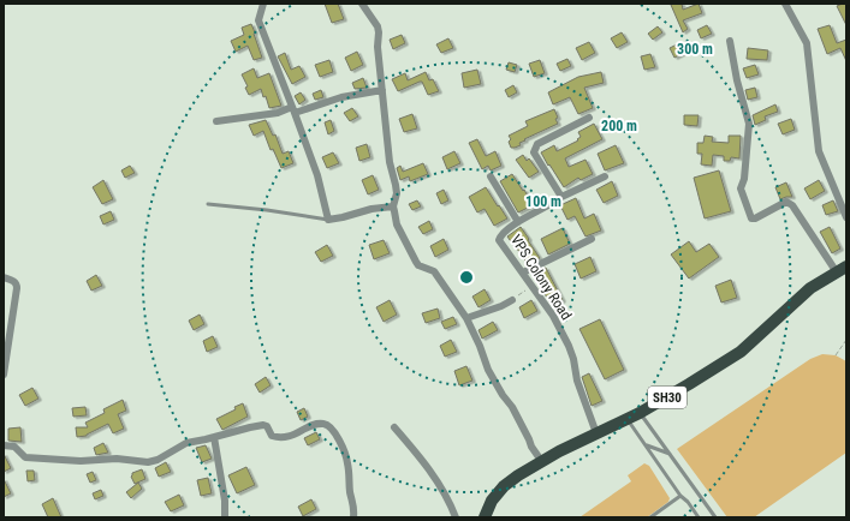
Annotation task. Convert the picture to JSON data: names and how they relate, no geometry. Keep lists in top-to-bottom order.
{
  "streets": {
    "main road": ["SH30"],
    "street": ["VPS Colony Road"]
  },
  "crossings": [
    ["VPS Colony Road", "SH30"]
  ],
  "rings": ["300 m", "200 m", "100 m"]
}
